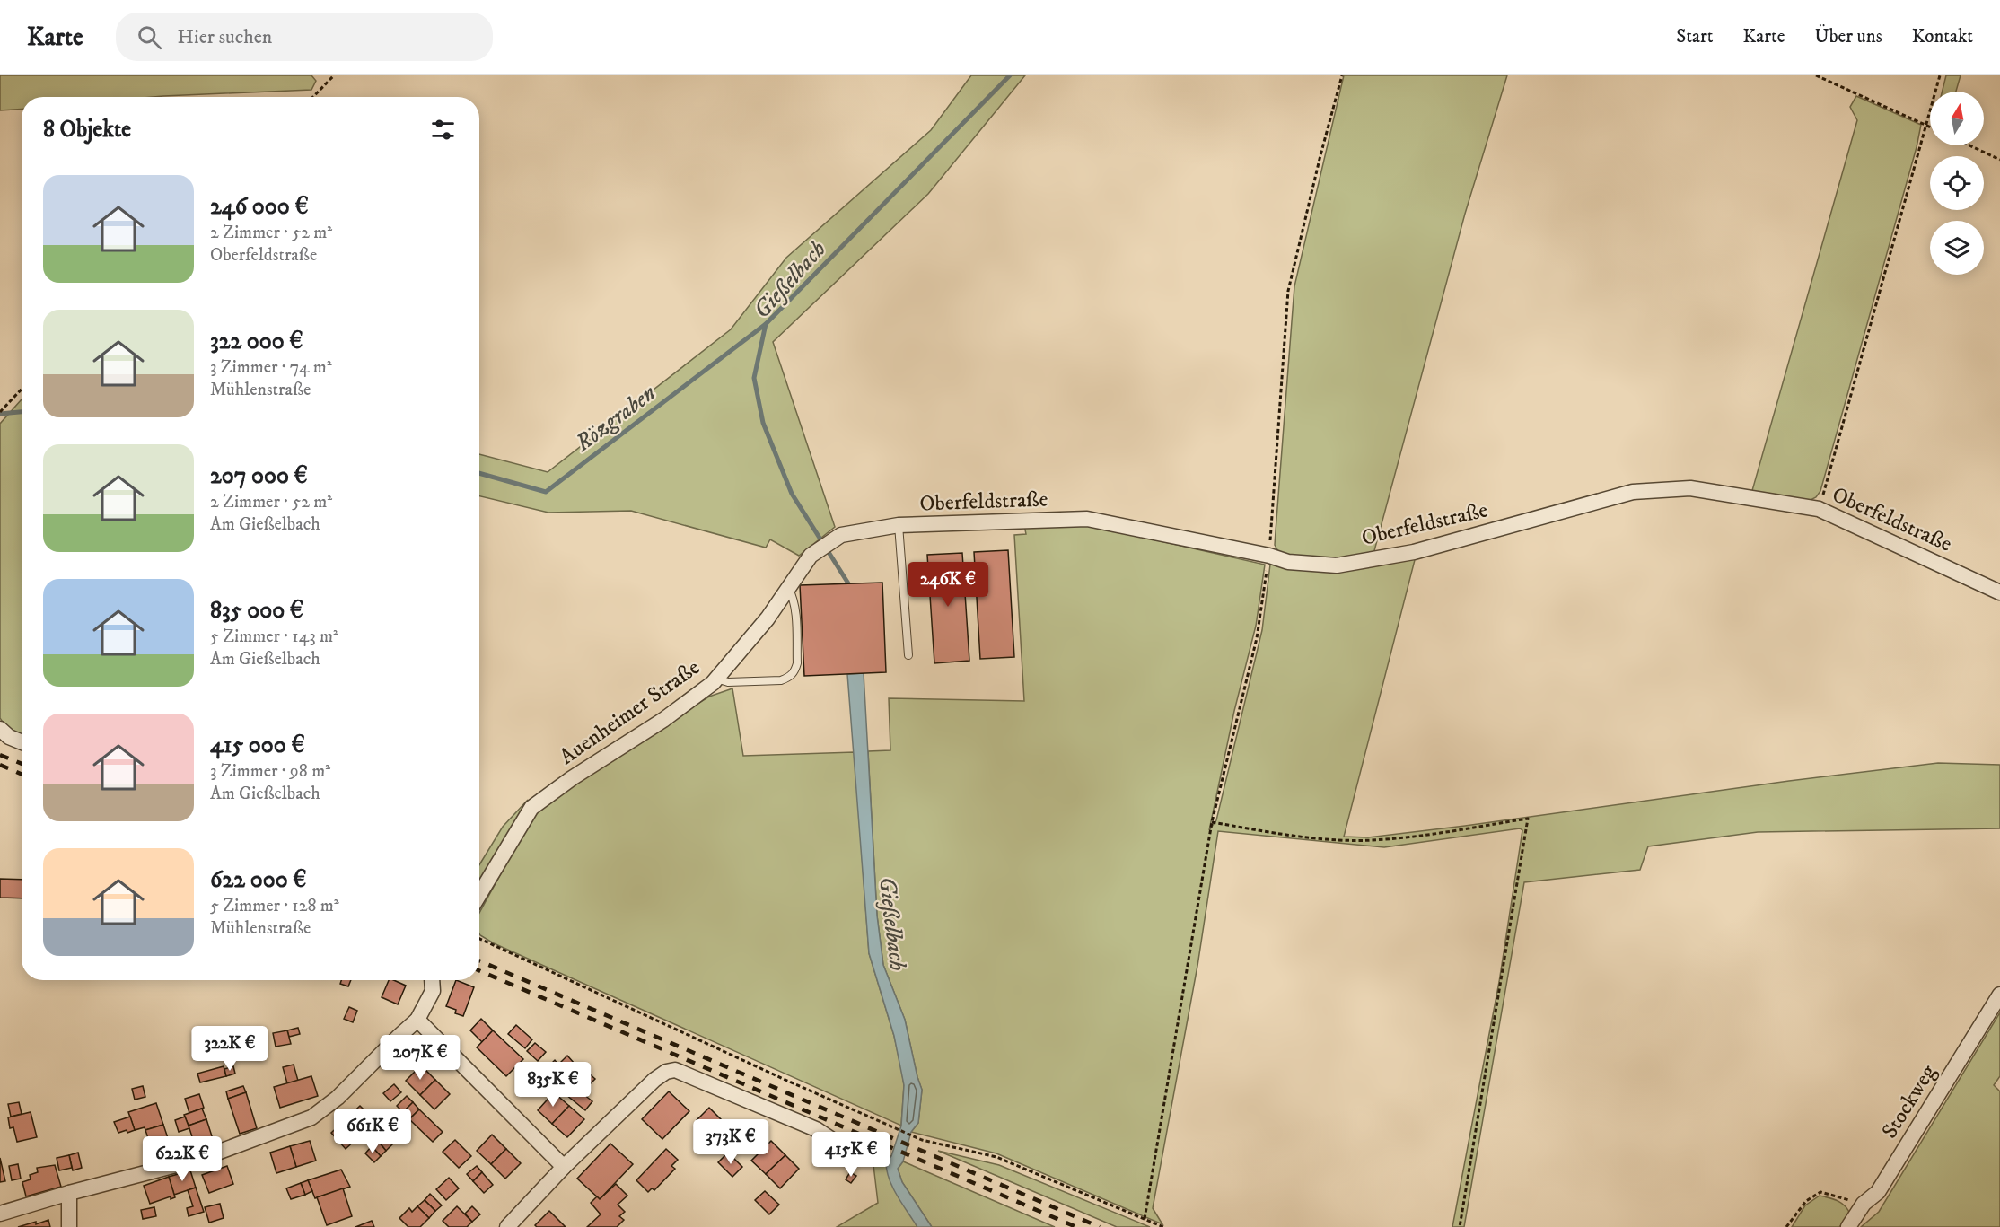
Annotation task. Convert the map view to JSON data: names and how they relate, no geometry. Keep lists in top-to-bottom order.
{
  "streets": {
    "street": ["Oberfeldstraße", "Auenheimer Straße", "Stockweg"]
  },
  "crossings": [
    ["Oberfeldstraße", "Auenheimer Straße"]
  ],
  "water": ["Gießelbach", "Rözgraben"],
  "north": "top",
  "page": {
    "header": "Karte",
    "search": "Hier suchen",
    "nav": [
      "Start",
      "Karte",
      "Über uns",
      "Kontakt"
    ],
    "heading": "8 Objekte",
    "list": [
      {
        "name": "246 000 €",
        "note": "2 Zimmer · 52 m² · Oberfeldstraße"
      },
      {
        "name": "322 000 €",
        "note": "3 Zimmer · 74 m² · Mühlenstraße"
      },
      {
        "name": "207 000 €",
        "note": "2 Zimmer · 52 m² · Am Gießelbach"
      },
      {
        "name": "835 000 €",
        "note": "5 Zimmer · 143 m² · Am Gießelbach"
      },
      {
        "name": "415 000 €",
        "note": "3 Zimmer · 98 m² · Am Gießelbach"
      },
      {
        "name": "622 000 €",
        "note": "5 Zimmer · 128 m² · Mühlenstraße"
      }
    ],
    "price": [
      "246K €",
      "322K €",
      "207K €",
      "835K €",
      "661K €",
      "373K €",
      "415K €",
      "622K €"
    ]
  }
}
